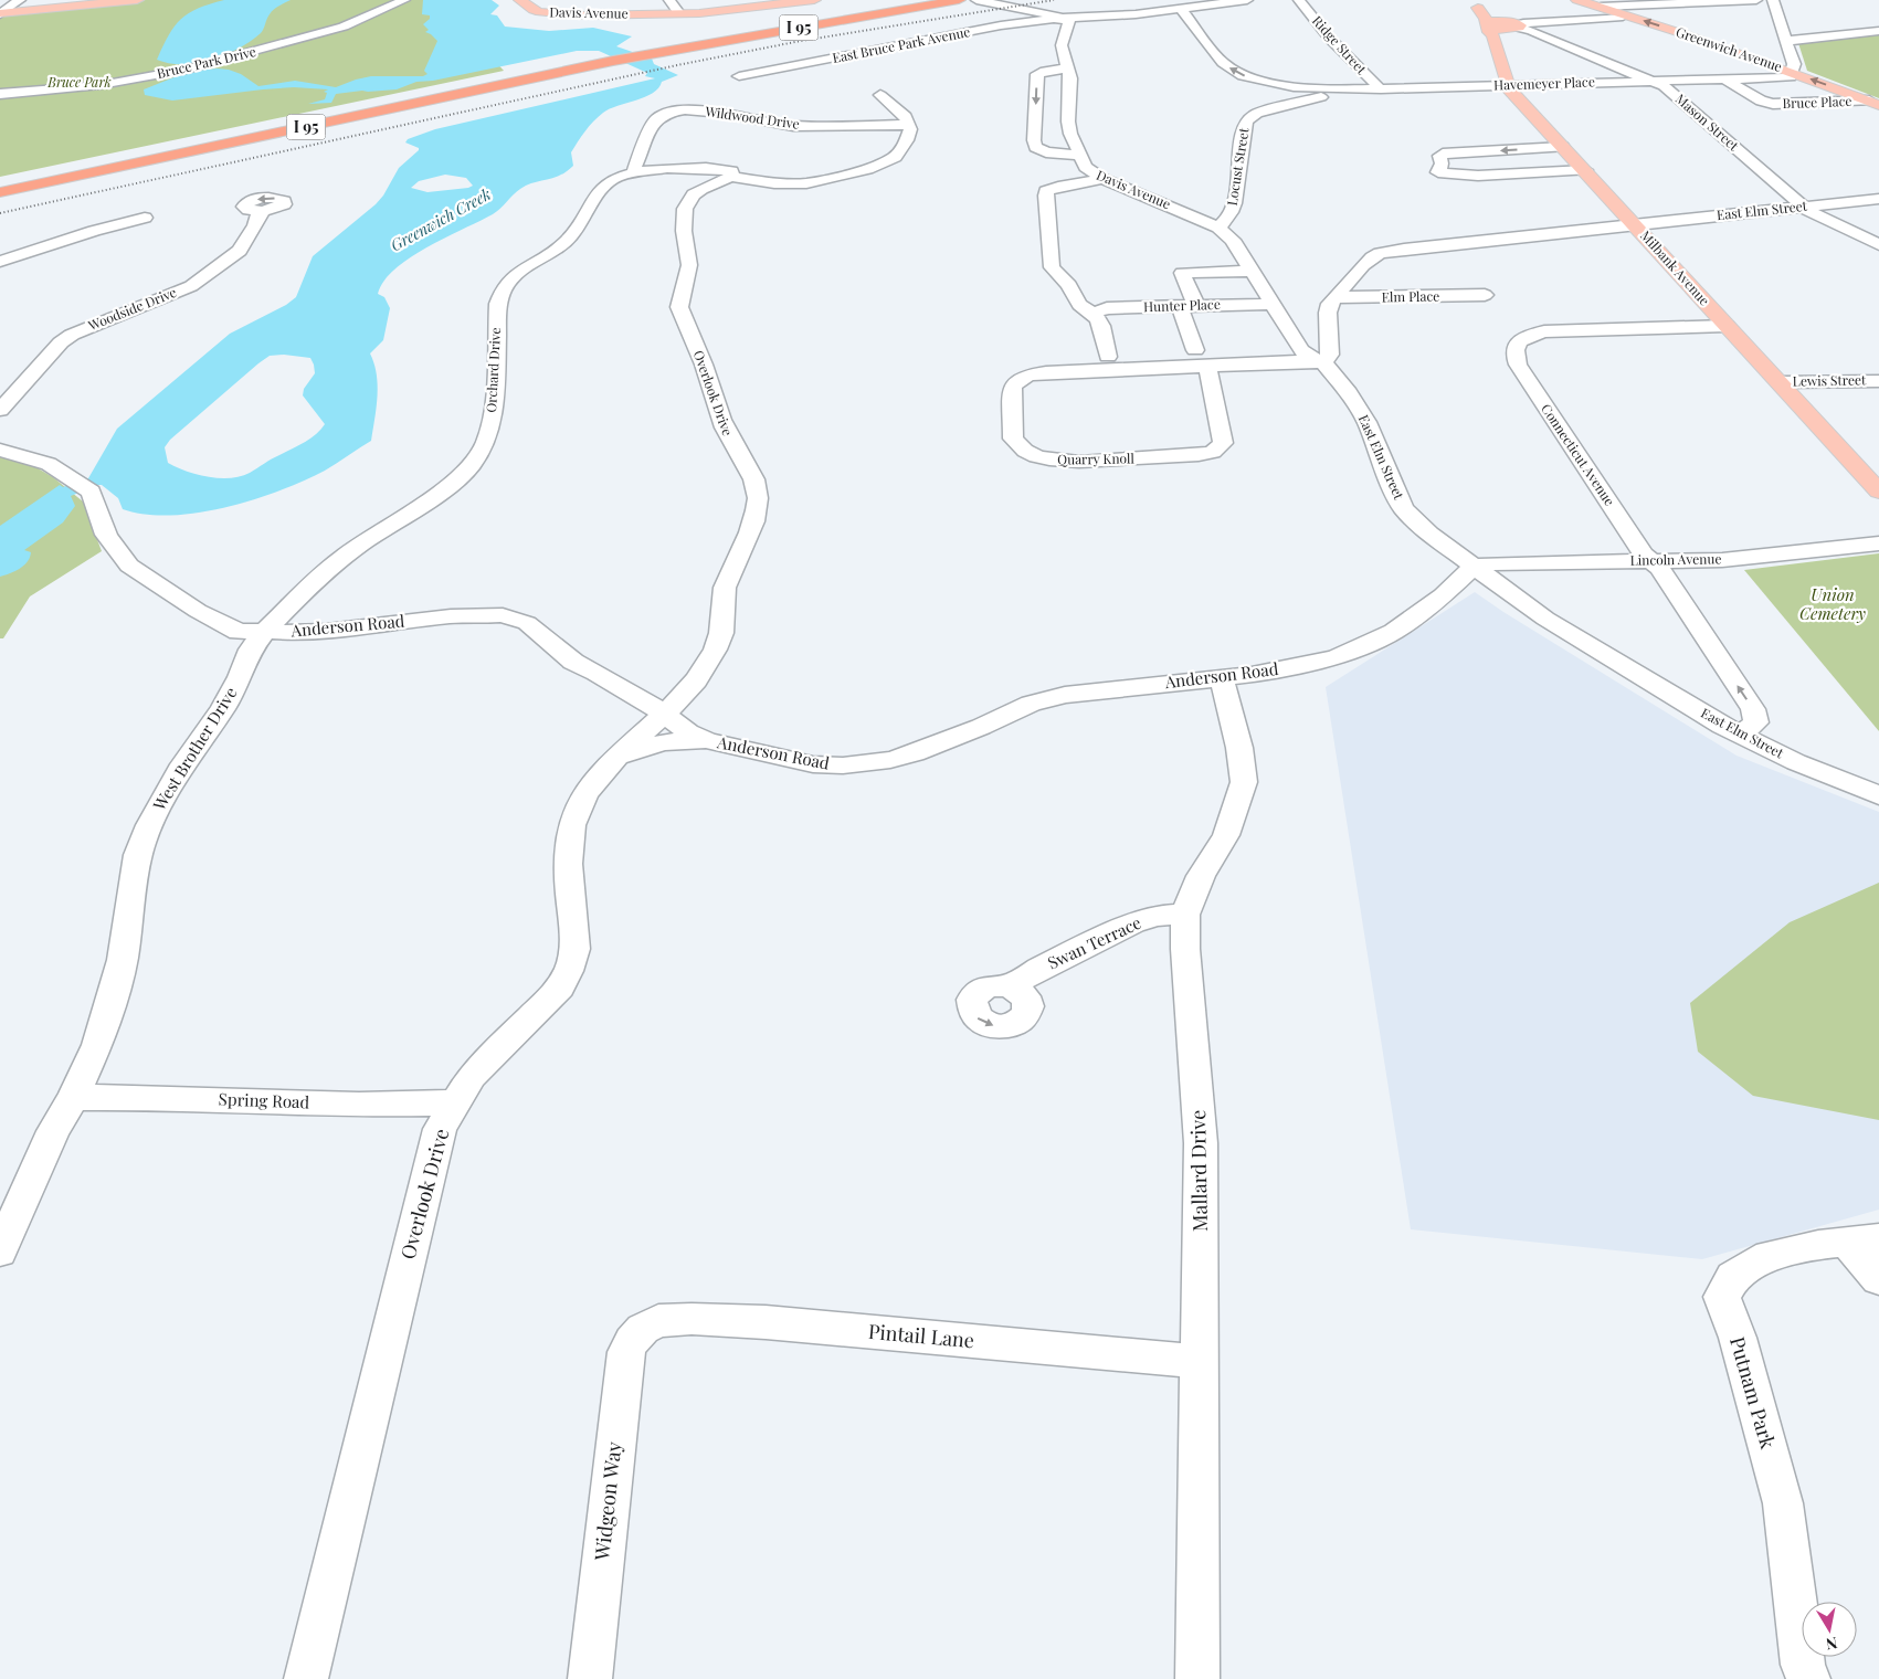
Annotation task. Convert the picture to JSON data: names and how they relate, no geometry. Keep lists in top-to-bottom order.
{
  "streets": {
    "highway": ["I 95"],
    "main road": [
      "Davis Avenue",
      "Greenwich Avenue",
      "Mason Street",
      "Milbank Avenue"
    ],
    "street": [
      "East Bruce Park Avenue",
      "Ridge Street",
      "Bruce Park Drive",
      "Havemeyer Place",
      "Bruce Place",
      "Wildwood Drive",
      "Locust Street",
      "East Elm Street",
      "Elm Place",
      "Hunter Place",
      "Woodside Drive",
      "Orchard Drive",
      "Lewis Street",
      "Overlook Drive",
      "Connecticut Avenue",
      "Quarry Knoll",
      "Lincoln Avenue",
      "Anderson Road",
      "West Brother Drive",
      "Swan Terrace",
      "Spring Road",
      "Mallard Drive",
      "Pintail Lane",
      "Putnam Park",
      "Widgeon Way"
    ]
  },
  "crossings": [
    ["Davis Avenue", "East Bruce Park Avenue"],
    ["Davis Avenue", "Locust Street"],
    ["Davis Avenue", "East Elm Street"],
    ["Davis Avenue", "Hunter Place"],
    ["Davis Avenue", "Quarry Knoll"],
    ["Ridge Street", "Havemeyer Place"],
    ["Greenwich Avenue", "Havemeyer Place"],
    ["Greenwich Avenue", "Bruce Place"],
    ["Havemeyer Place", "Bruce Place"],
    ["Havemeyer Place", "Mason Street"],
    ["Havemeyer Place", "Locust Street"],
    ["Havemeyer Place", "Milbank Avenue"],
    ["Wildwood Drive", "Orchard Drive"],
    ["Mason Street", "East Elm Street"],
    ["Mason Street", "Milbank Avenue"],
    ["East Elm Street", "Milbank Avenue"],
    ["East Elm Street", "Elm Place"],
    ["East Elm Street", "Connecticut Avenue"],
    ["East Elm Street", "Quarry Knoll"],
    ["East Elm Street", "Lincoln Avenue"],
    ["East Elm Street", "Anderson Road"],
    ["Milbank Avenue", "Lewis Street"],
    ["Milbank Avenue", "Connecticut Avenue"],
    ["Orchard Drive", "Anderson Road"],
    ["Orchard Drive", "West Brother Drive"],
    ["Overlook Drive", "Anderson Road"],
    ["Overlook Drive", "Spring Road"],
    ["Connecticut Avenue", "Lincoln Avenue"],
    ["Lincoln Avenue", "Anderson Road"],
    ["Anderson Road", "West Brother Drive"],
    ["Anderson Road", "Mallard Drive"],
    ["West Brother Drive", "Spring Road"],
    ["Swan Terrace", "Mallard Drive"],
    ["Mallard Drive", "Pintail Lane"],
    ["Pintail Lane", "Widgeon Way"]
  ],
  "one_way": ["Greenwich Avenue"],
  "water": ["Greenwich Creek"],
  "parks": ["Bruce Park", "Union Cemetery"],
  "north": "bottom"
}
